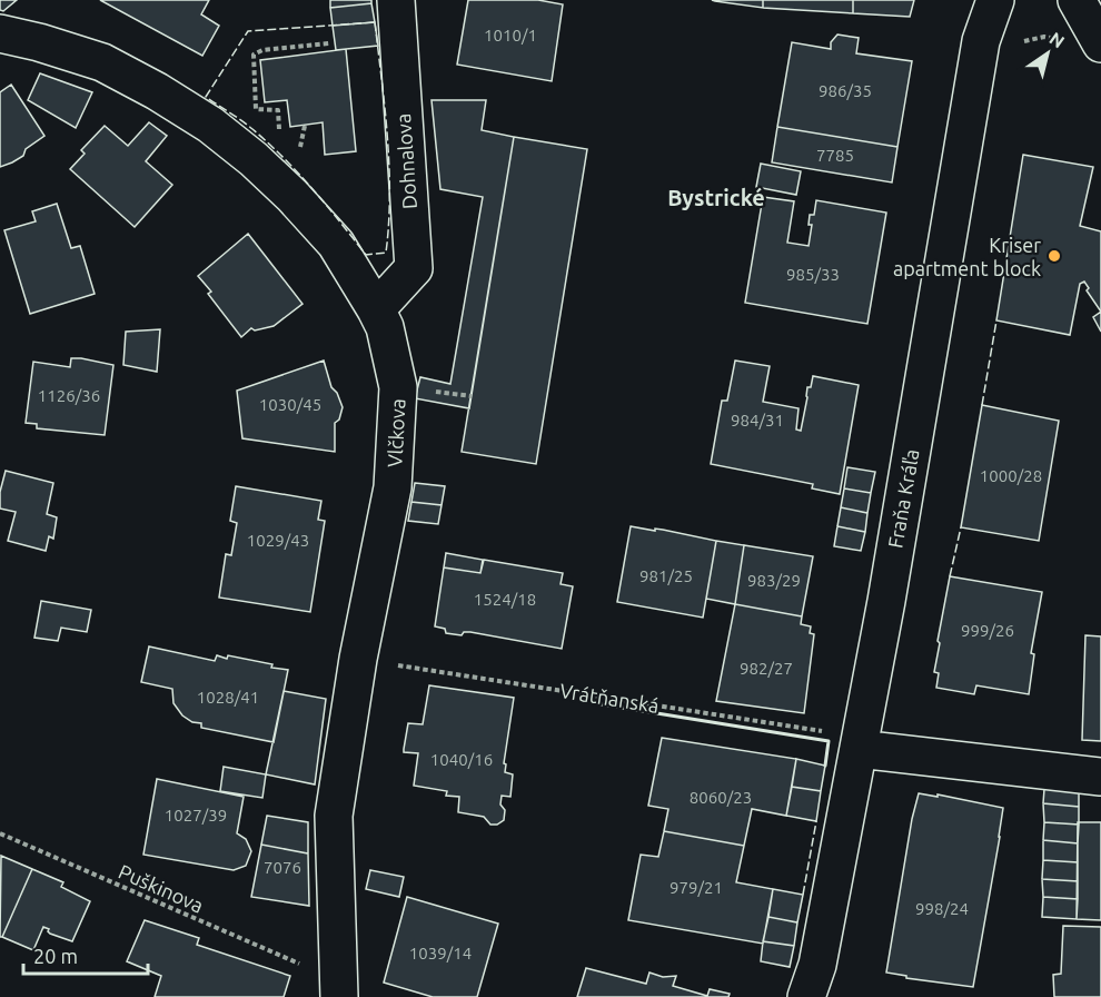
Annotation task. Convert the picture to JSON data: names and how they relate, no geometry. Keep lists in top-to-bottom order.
{
  "streets": {
    "street": ["Dohnalova", "Vlčkova", "Fraňa Kráľa"],
    "path": ["Vrátňanská", "Puškinova"]
  },
  "crossings": [
    ["Dohnalova", "Vlčkova"],
    ["Vlčkova", "Vrátňanská"],
    ["Fraňa Kráľa", "Vrátňanská"]
  ],
  "districts": ["Bystrické"],
  "places": ["Kriser apartment block"],
  "house_numbers": [
    "1010/1",
    "986/35",
    "7785",
    "985/33",
    "1126/36",
    "1030/45",
    "984/31",
    "1000/28",
    "1029/43",
    "981/25",
    "983/29",
    "1524/18",
    "999/26",
    "982/27",
    "1028/41",
    "1040/16",
    "8060/23",
    "1027/39",
    "7076",
    "979/21",
    "998/24",
    "1039/14"
  ],
  "scale_bar": "20 m",
  "north": "top right"
}
